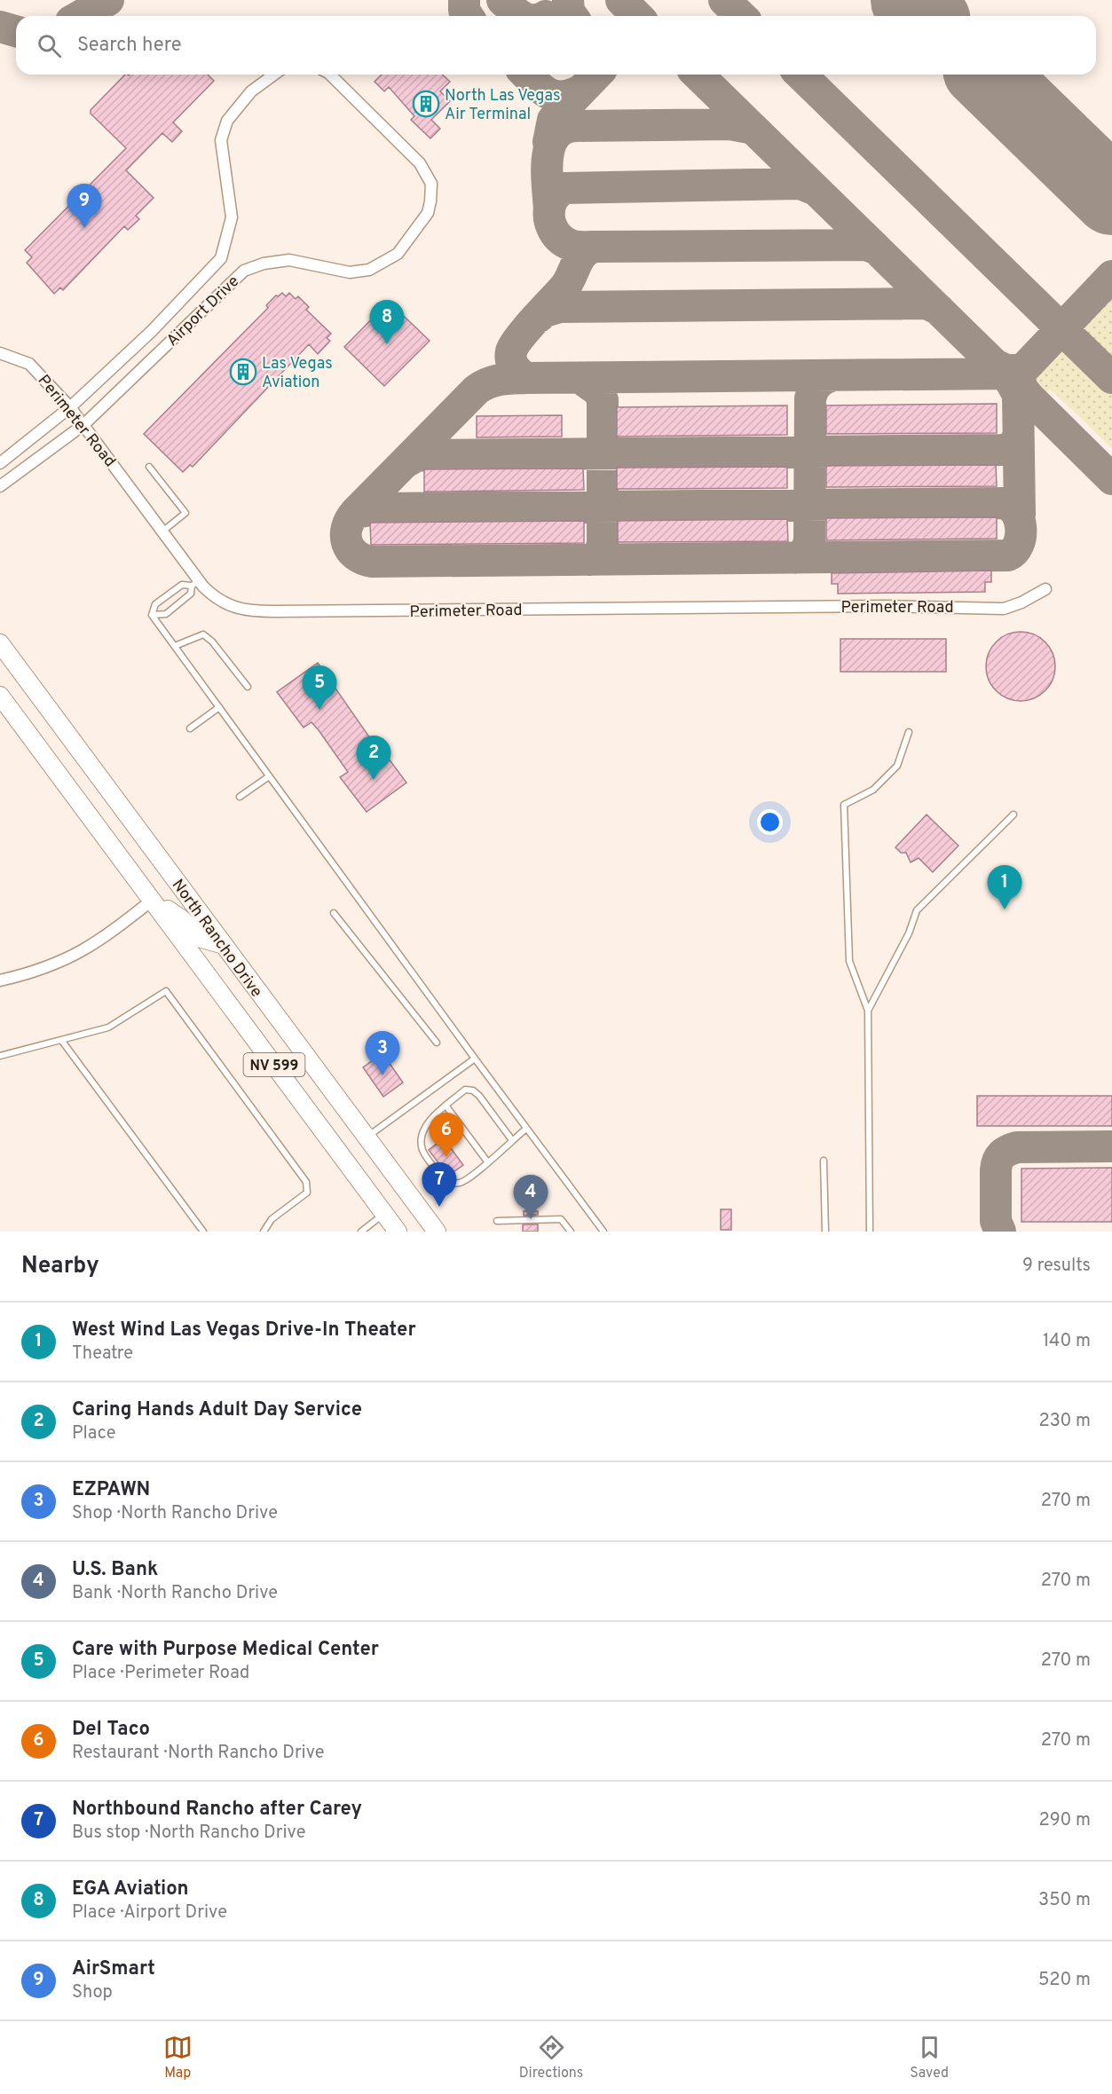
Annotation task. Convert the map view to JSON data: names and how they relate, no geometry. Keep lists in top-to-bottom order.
{
  "streets": {
    "main road": ["North Rancho Drive", "NV 599"],
    "street": ["Airport Drive", "Perimeter Road"]
  },
  "crossings": [
    ["Airport Drive", "Perimeter Road"]
  ],
  "places": {
    "building": ["North Las Vegas Air Terminal", "Las Vegas Aviation"]
  },
  "page": {
    "search": "Search here",
    "pins": [
      "9",
      "8",
      "5",
      "2",
      "1",
      "3",
      "6",
      "7",
      "4"
    ],
    "heading": ["Nearby", "9 results"],
    "list": [
      {
        "mark": "1",
        "name": "West Wind Las Vegas Drive-In Theater",
        "note": "Theatre",
        "value": "140 m"
      },
      {
        "mark": "2",
        "name": "Caring Hands Adult Day Service",
        "note": "Place",
        "value": "230 m"
      },
      {
        "mark": "3",
        "name": "EZPAWN",
        "note": "Shop · North Rancho Drive",
        "value": "270 m"
      },
      {
        "mark": "4",
        "name": "U.S. Bank",
        "note": "Bank · North Rancho Drive",
        "value": "270 m"
      },
      {
        "mark": "5",
        "name": "Care with Purpose Medical Center",
        "note": "Place · Perimeter Road",
        "value": "270 m"
      },
      {
        "mark": "6",
        "name": "Del Taco",
        "note": "Restaurant · North Rancho Drive",
        "value": "270 m"
      },
      {
        "mark": "7",
        "name": "Northbound Rancho after Carey",
        "note": "Bus stop · North Rancho Drive",
        "value": "290 m"
      },
      {
        "mark": "8",
        "name": "EGA Aviation",
        "note": "Place · Airport Drive",
        "value": "350 m"
      },
      {
        "mark": "9",
        "name": "AirSmart",
        "note": "Shop",
        "value": "520 m"
      }
    ],
    "nav": ["Map", "Directions", "Saved"]
  }
}
